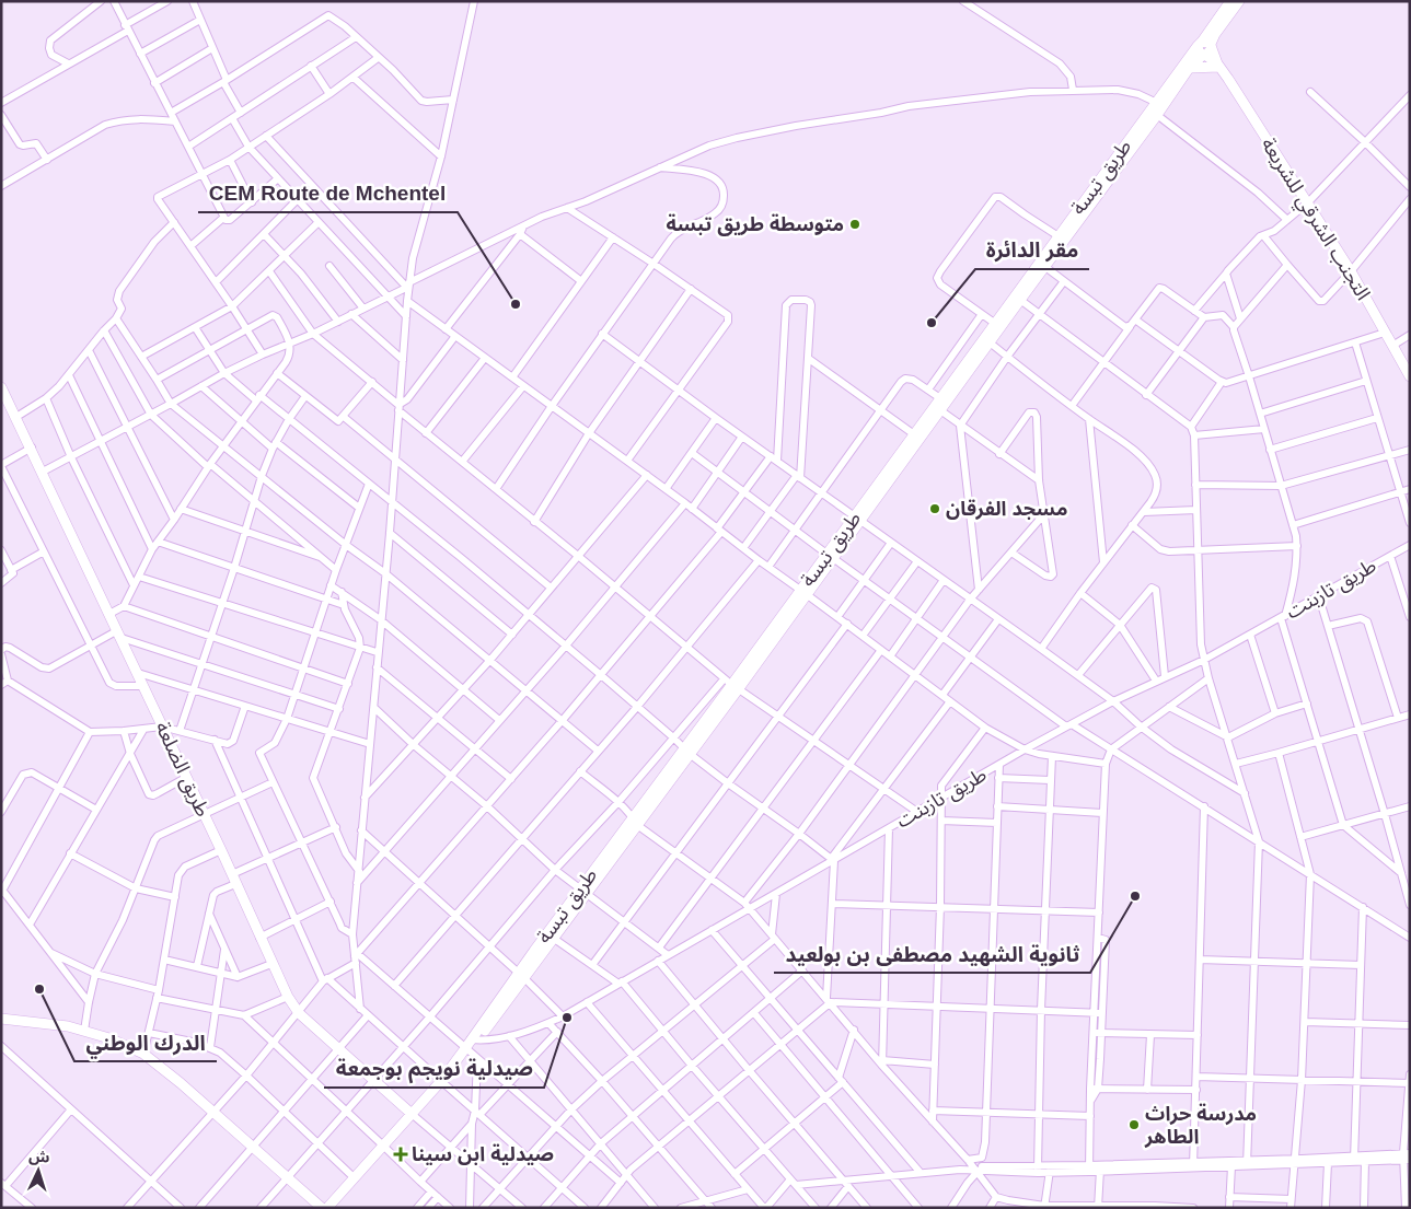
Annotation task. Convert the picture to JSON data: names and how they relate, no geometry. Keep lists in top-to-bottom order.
{
  "streets": {
    "main road": ["طريق تبسة", "التجنب الشرقي للشريعة", "طريق الضلعة"],
    "street": ["طريق تازبنت"]
  },
  "crossings": [
    ["طريق تبسة", "التجنب الشرقي للشريعة"],
    ["طريق تبسة", "طريق تازبنت"],
    ["طريق تبسة", "طريق الضلعة"]
  ],
  "places": {
    "other": [
      "متوسطة طريق تبسة",
      "CEM Route de Mchentel",
      "مقر الدائرة",
      "مسجد الفرقان",
      "ثانوية الشهيد مصطفى بن بولعيد",
      "الدرك الوطني",
      "صيدلية نويجم بوجمعة",
      "مدرسة حراث الطاهر"
    ],
    "health": ["صيدلية ابن سينا"]
  },
  "north": "top"
}
